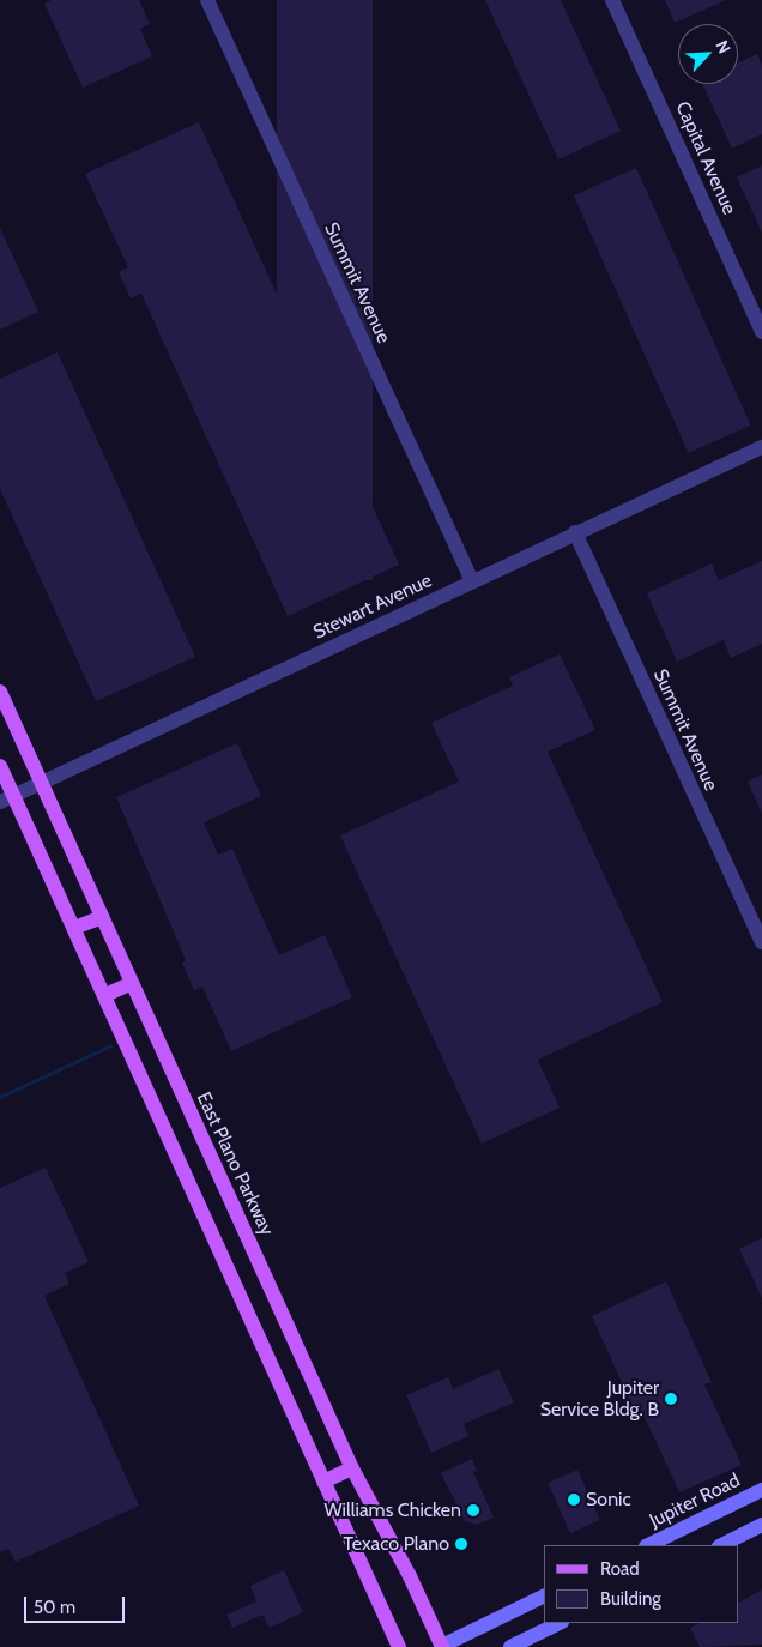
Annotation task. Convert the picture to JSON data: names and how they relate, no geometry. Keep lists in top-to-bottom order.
{
  "streets": {
    "main road": ["East Plano Parkway", "Jupiter Road"],
    "street": ["Capital Avenue", "Summit Avenue", "Stewart Avenue"]
  },
  "crossings": [
    ["Summit Avenue", "Stewart Avenue"],
    ["Stewart Avenue", "East Plano Parkway"]
  ],
  "places": [
    "Jupiter Service Bldg. B",
    "Sonic",
    "Williams Chicken",
    "Texaco Plano"
  ],
  "legend": ["Road", "Building"],
  "scale_bar": "50 m",
  "north": "top right"
}
